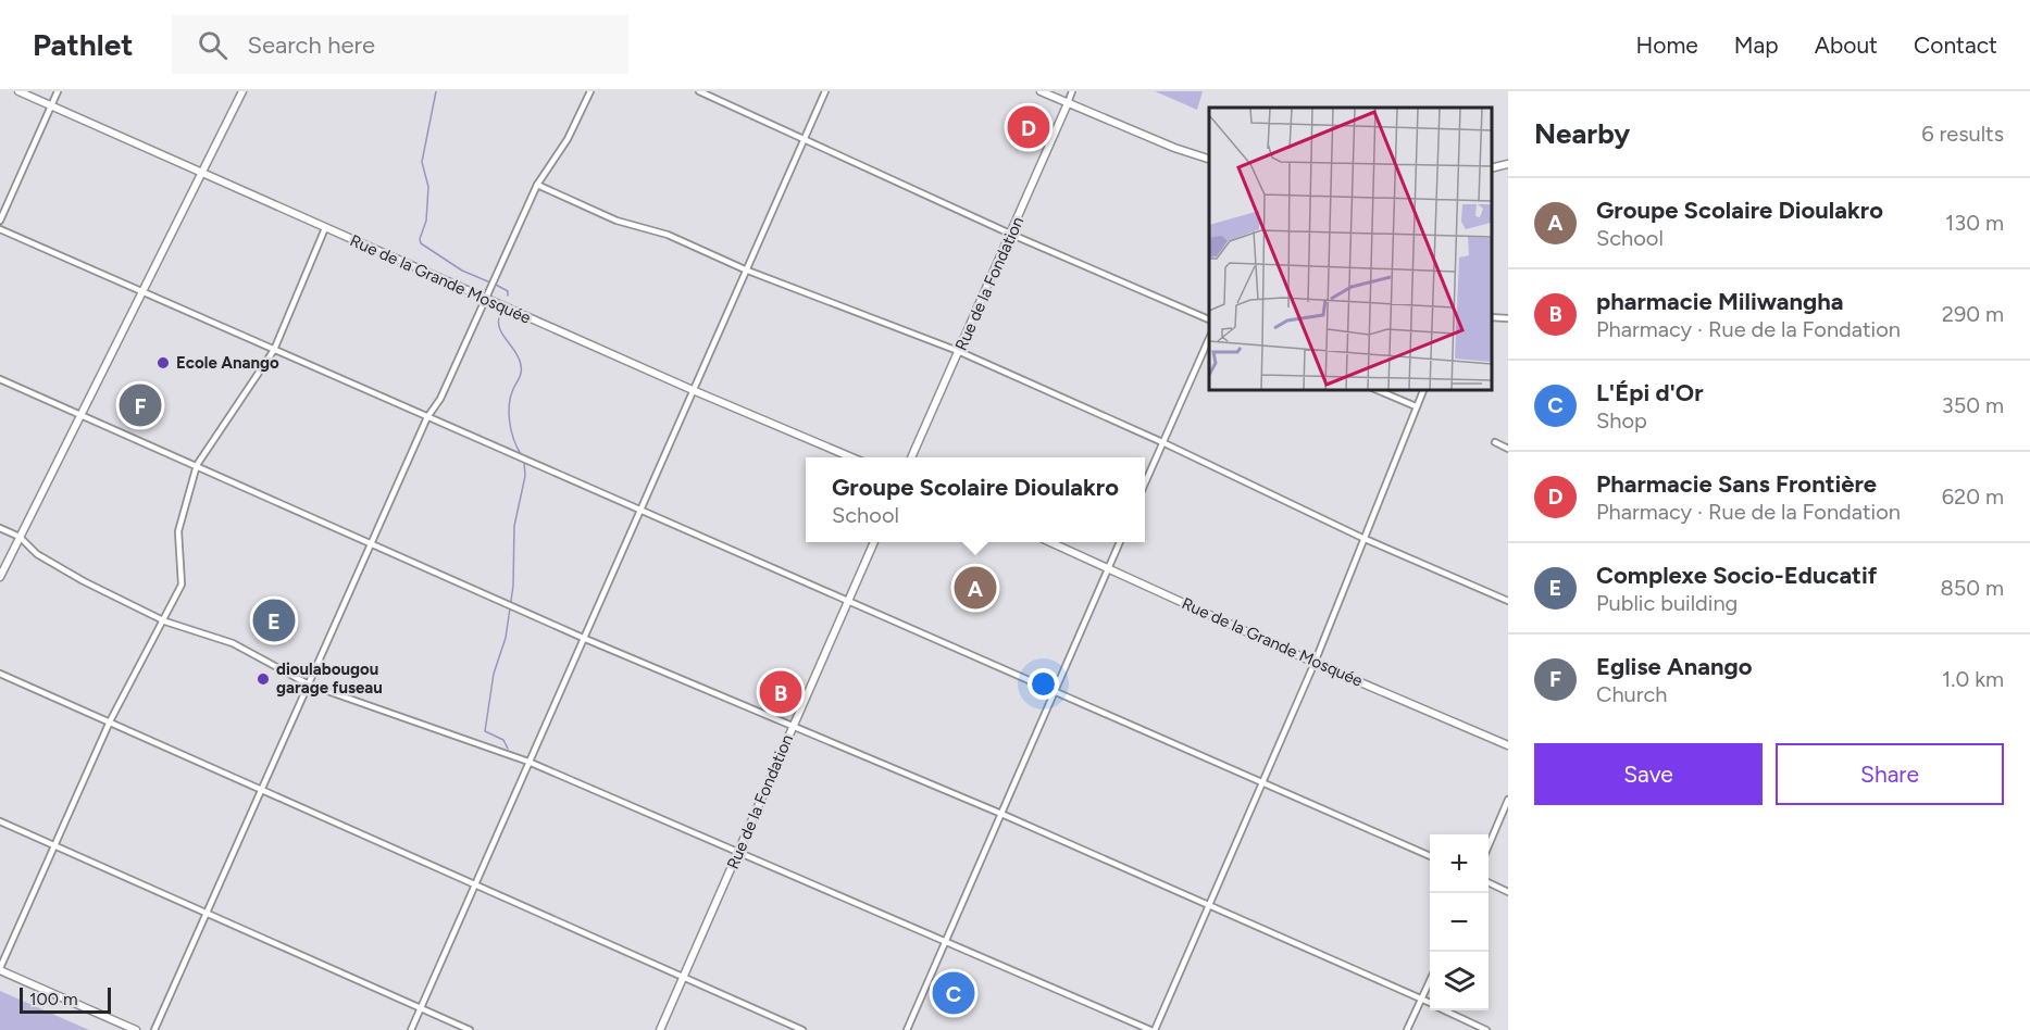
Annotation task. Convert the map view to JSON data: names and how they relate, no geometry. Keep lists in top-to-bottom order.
{
  "streets": {
    "street": ["Rue de la Grande Mosquée", "Rue de la Fondation"]
  },
  "places": ["Ecole Anango", "dioulabougou garage fuseau"],
  "scale_bar": "100 m",
  "page": {
    "header": "Pathlet",
    "search": "Search here",
    "nav": [
      "Home",
      "Map",
      "About",
      "Contact"
    ],
    "heading": ["Nearby", "6 results"],
    "pins": [
      "D",
      "F",
      "A",
      "E",
      "B",
      "C"
    ],
    "list": [
      {
        "mark": "A",
        "name": "Groupe Scolaire Dioulakro",
        "note": "School",
        "value": "130 m"
      },
      {
        "mark": "B",
        "name": "pharmacie Miliwangha",
        "note": "Pharmacy · Rue de la Fondation",
        "value": "290 m"
      },
      {
        "mark": "C",
        "name": "L'Épi d'Or",
        "note": "Shop",
        "value": "350 m"
      },
      {
        "mark": "D",
        "name": "Pharmacie Sans Frontière",
        "note": "Pharmacy · Rue de la Fondation",
        "value": "620 m"
      },
      {
        "mark": "E",
        "name": "Complexe Socio-Educatif",
        "note": "Public building",
        "value": "850 m"
      },
      {
        "mark": "F",
        "name": "Eglise Anango",
        "note": "Church",
        "value": "1.0 km"
      }
    ],
    "popup": ["Groupe Scolaire Dioulakro", "School"],
    "buttons": ["Save", "Share"],
    "map_buttons": ["+", "−"],
    "scale": "100 m"
  }
}
